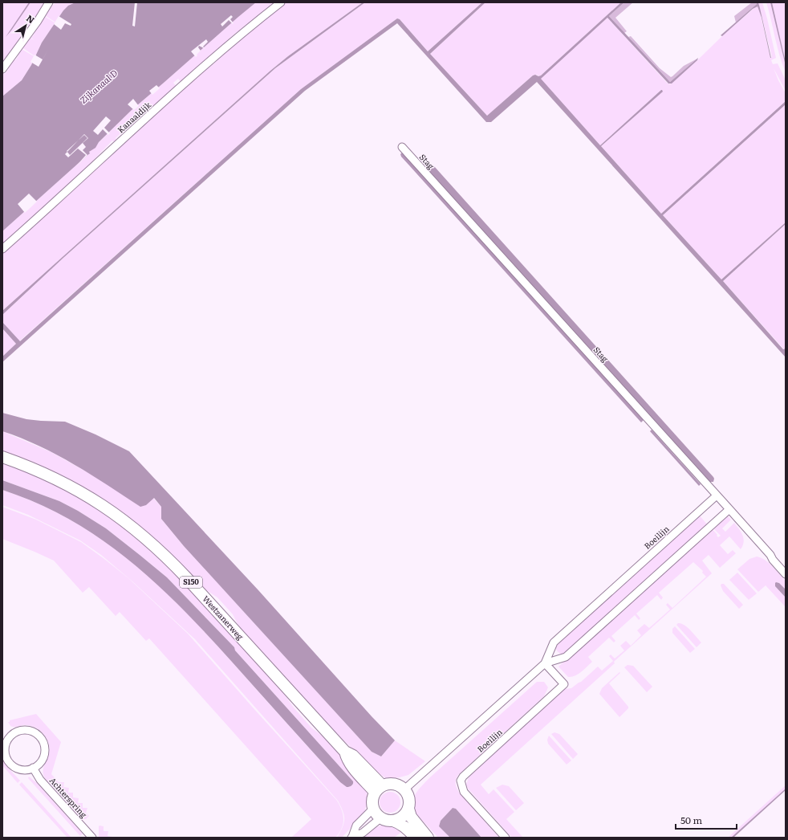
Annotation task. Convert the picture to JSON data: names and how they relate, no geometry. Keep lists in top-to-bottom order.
{
  "streets": {
    "main road": ["S150", "Westzanerweg"],
    "street": [
      "Kanaaldijk",
      "Stag",
      "Boeilijn",
      "Achterspring"
    ]
  },
  "crossings": [
    ["Stag", "Boeilijn"],
    ["Boeilijn", "Westzanerweg"]
  ],
  "water": ["Zijkanaal D"],
  "scale_bar": "50 m",
  "north": "top right"
}
